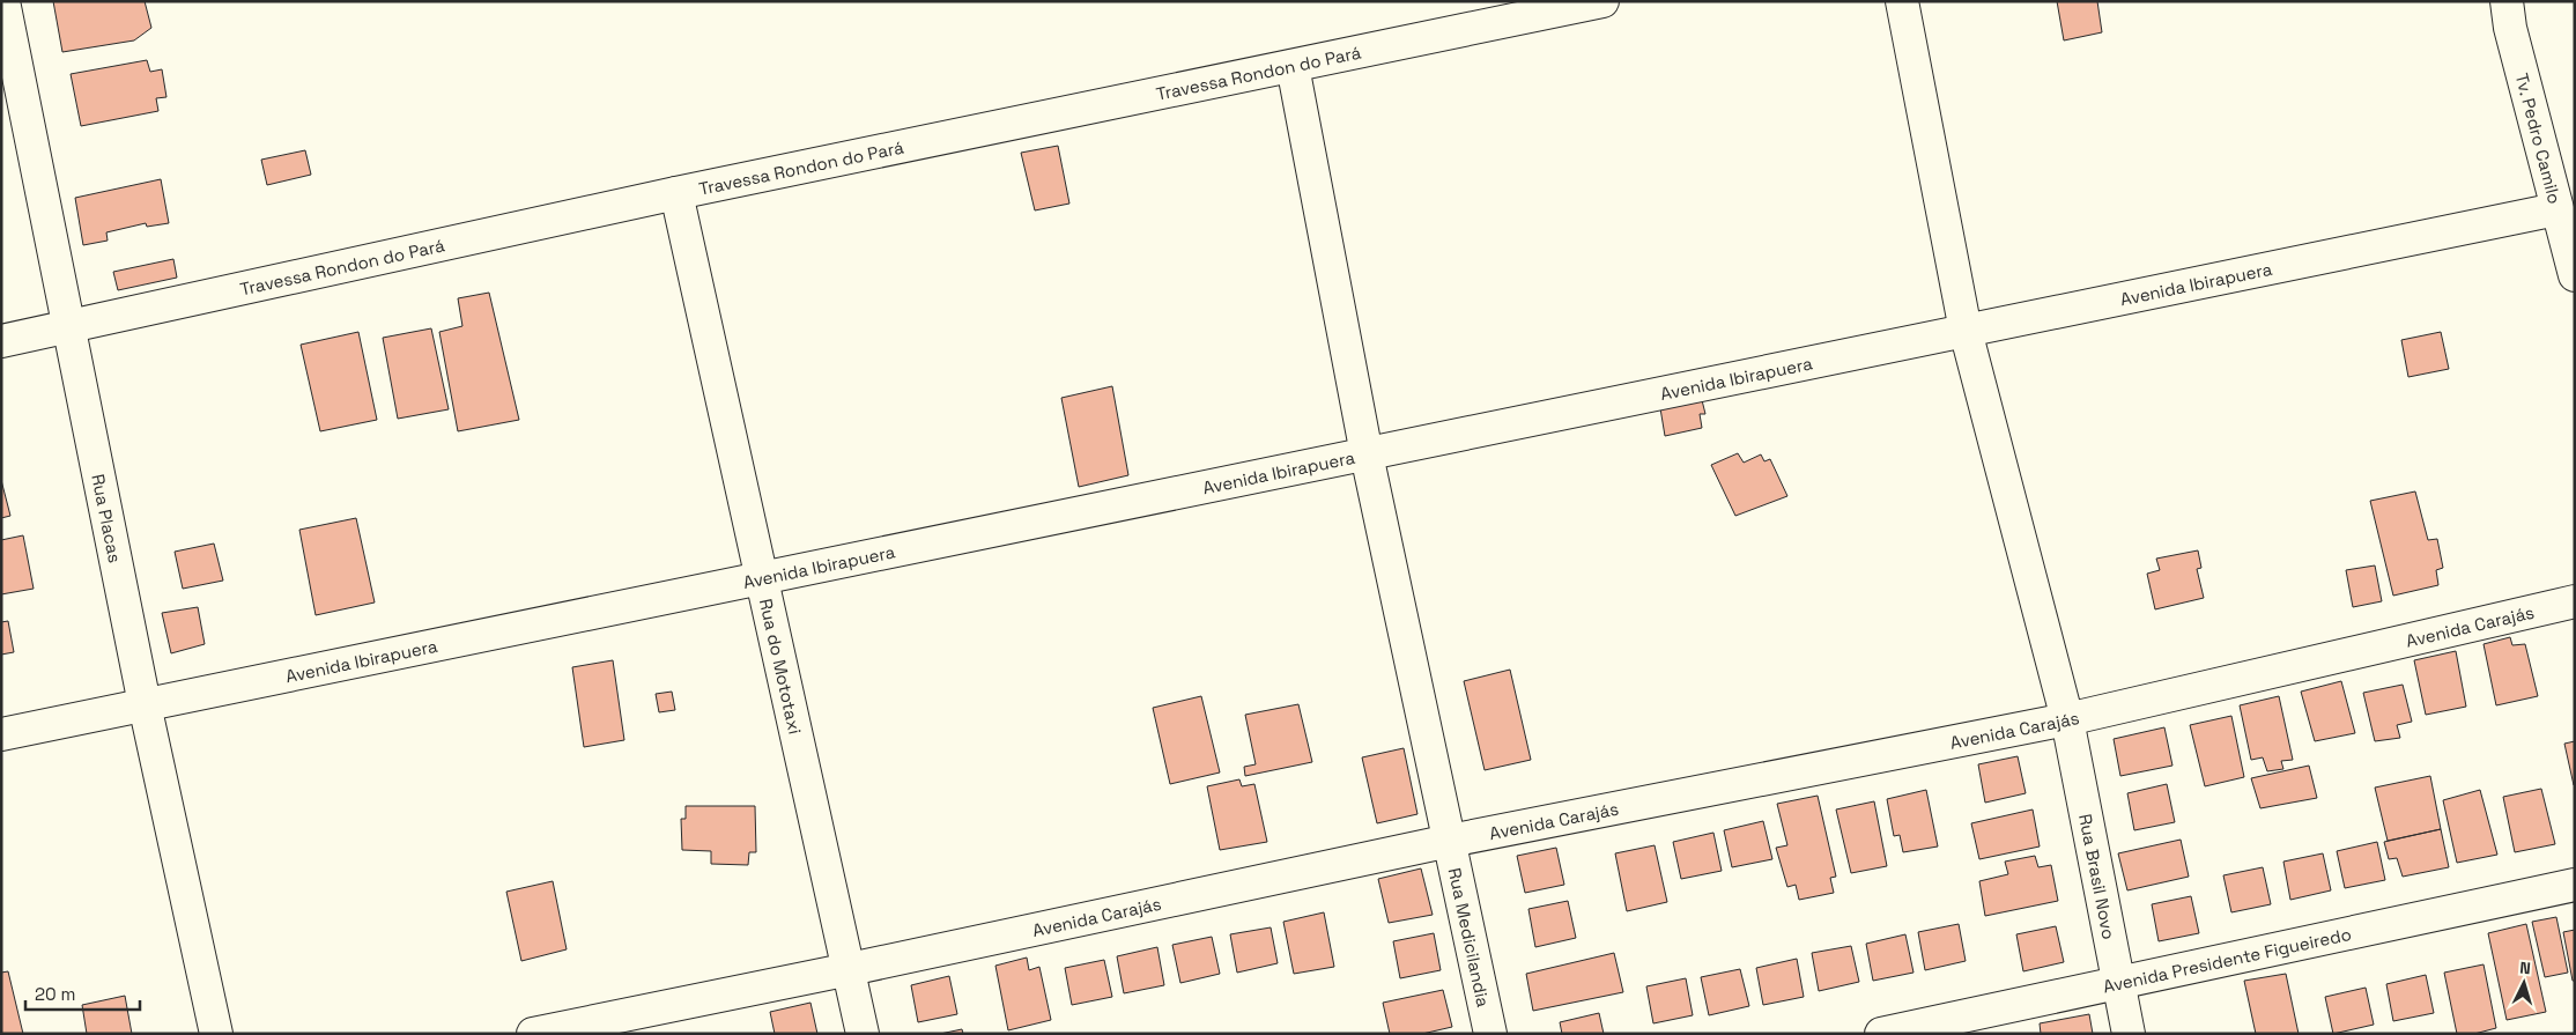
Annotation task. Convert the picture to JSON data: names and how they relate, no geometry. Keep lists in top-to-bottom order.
{
  "streets": {
    "street": [
      "Travessa Rondon do Pará",
      "Tv. Pedro Camilo",
      "Avenida Ibirapuera",
      "Rua Placas",
      "Avenida Carajás",
      "Rua do Mototaxi",
      "Rua Brasil Novo",
      "Rua Medicilandia",
      "Avenida Presidente Figueiredo"
    ]
  },
  "crossings": [
    ["Travessa Rondon do Pará", "Rua Placas"],
    ["Travessa Rondon do Pará", "Rua do Mototaxi"],
    ["Travessa Rondon do Pará", "Rua Medicilandia"],
    ["Tv. Pedro Camilo", "Avenida Ibirapuera"],
    ["Avenida Ibirapuera", "Rua Placas"],
    ["Avenida Ibirapuera", "Rua do Mototaxi"],
    ["Avenida Ibirapuera", "Rua Brasil Novo"],
    ["Avenida Ibirapuera", "Rua Medicilandia"],
    ["Avenida Carajás", "Rua do Mototaxi"],
    ["Avenida Carajás", "Rua Brasil Novo"],
    ["Avenida Carajás", "Rua Medicilandia"],
    ["Rua Brasil Novo", "Avenida Presidente Figueiredo"]
  ],
  "scale_bar": "20 m",
  "north": "top"
}
